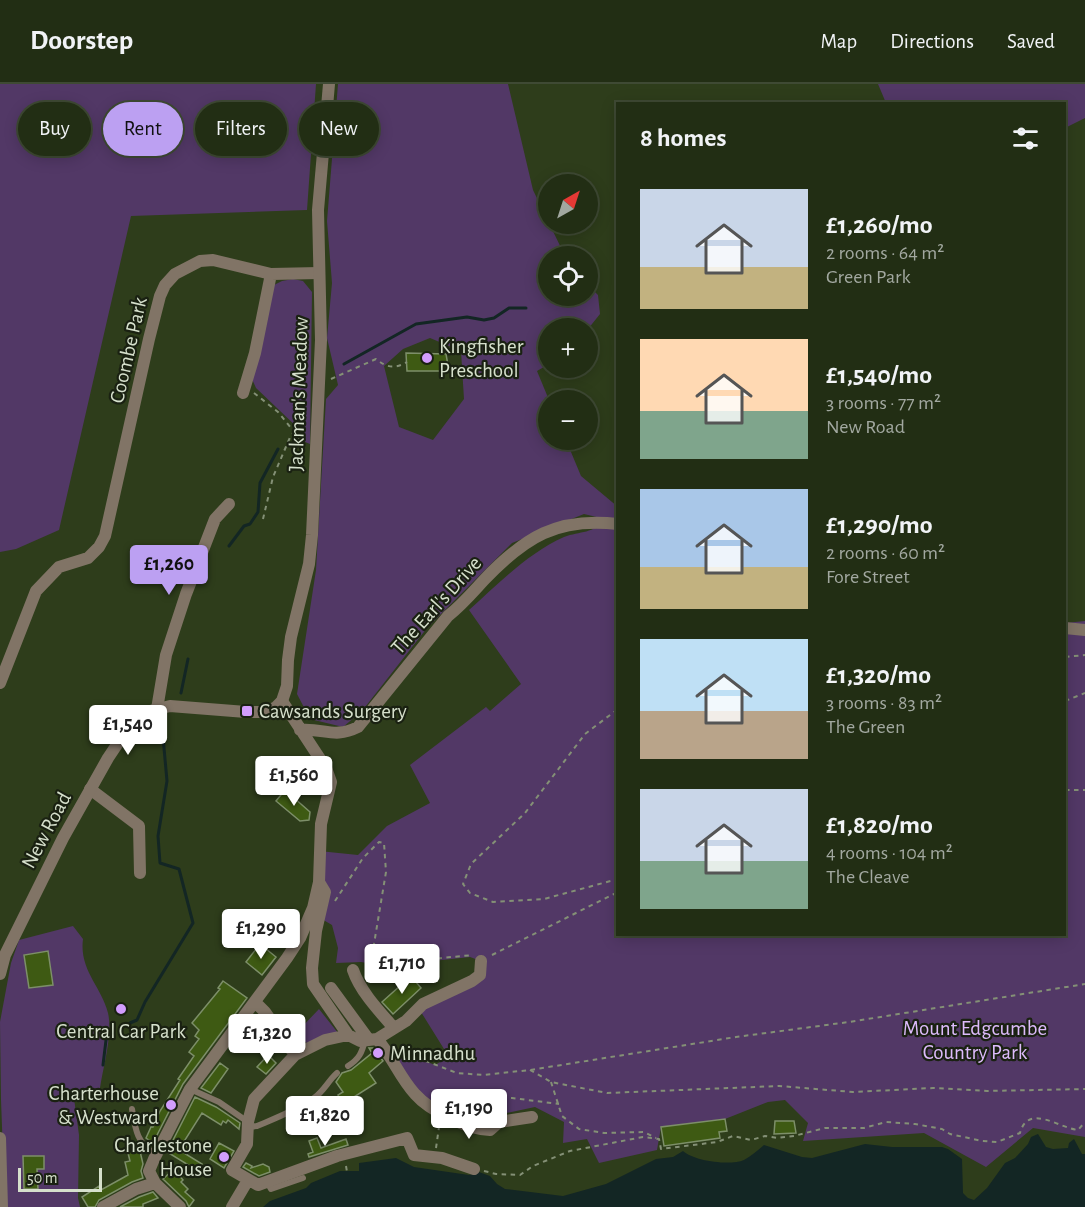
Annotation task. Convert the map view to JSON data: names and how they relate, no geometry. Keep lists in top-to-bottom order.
{
  "streets": {
    "street": [
      "Coombe Park",
      "Jackman's Meadow",
      "The Earl's Drive",
      "New Road"
    ]
  },
  "crossings": [
    ["Coombe Park", "Jackman's Meadow"]
  ],
  "parks": ["Mount Edgcumbe Country Park"],
  "places": {
    "other": [
      "Kingfisher Preschool",
      "Central Car Park",
      "Minnadhu",
      "Charterhouse & Westward",
      "Charlestone House"
    ],
    "transit": ["Cawsands Surgery"]
  },
  "scale_bar": "50 m",
  "north": "top right",
  "page": {
    "header": "Doorstep",
    "nav": ["Map", "Directions", "Saved"],
    "chip": [
      "Buy",
      "Rent",
      "Filters",
      "New"
    ],
    "heading": "8 homes",
    "map_buttons": ["+", "−"],
    "list": [
      {
        "name": "£1,260/mo",
        "note": "2 rooms · 64 m² · Green Park"
      },
      {
        "name": "£1,540/mo",
        "note": "3 rooms · 77 m² · New Road"
      },
      {
        "name": "£1,290/mo",
        "note": "2 rooms · 60 m² · Fore Street"
      },
      {
        "name": "£1,320/mo",
        "note": "3 rooms · 83 m² · The Green"
      },
      {
        "name": "£1,820/mo",
        "note": "4 rooms · 104 m² · The Cleave"
      }
    ],
    "price": [
      "£1,260",
      "£1,540",
      "£1,560",
      "£1,290",
      "£1,710",
      "£1,320",
      "£1,190",
      "£1,820"
    ],
    "scale": "50 m"
  }
}
